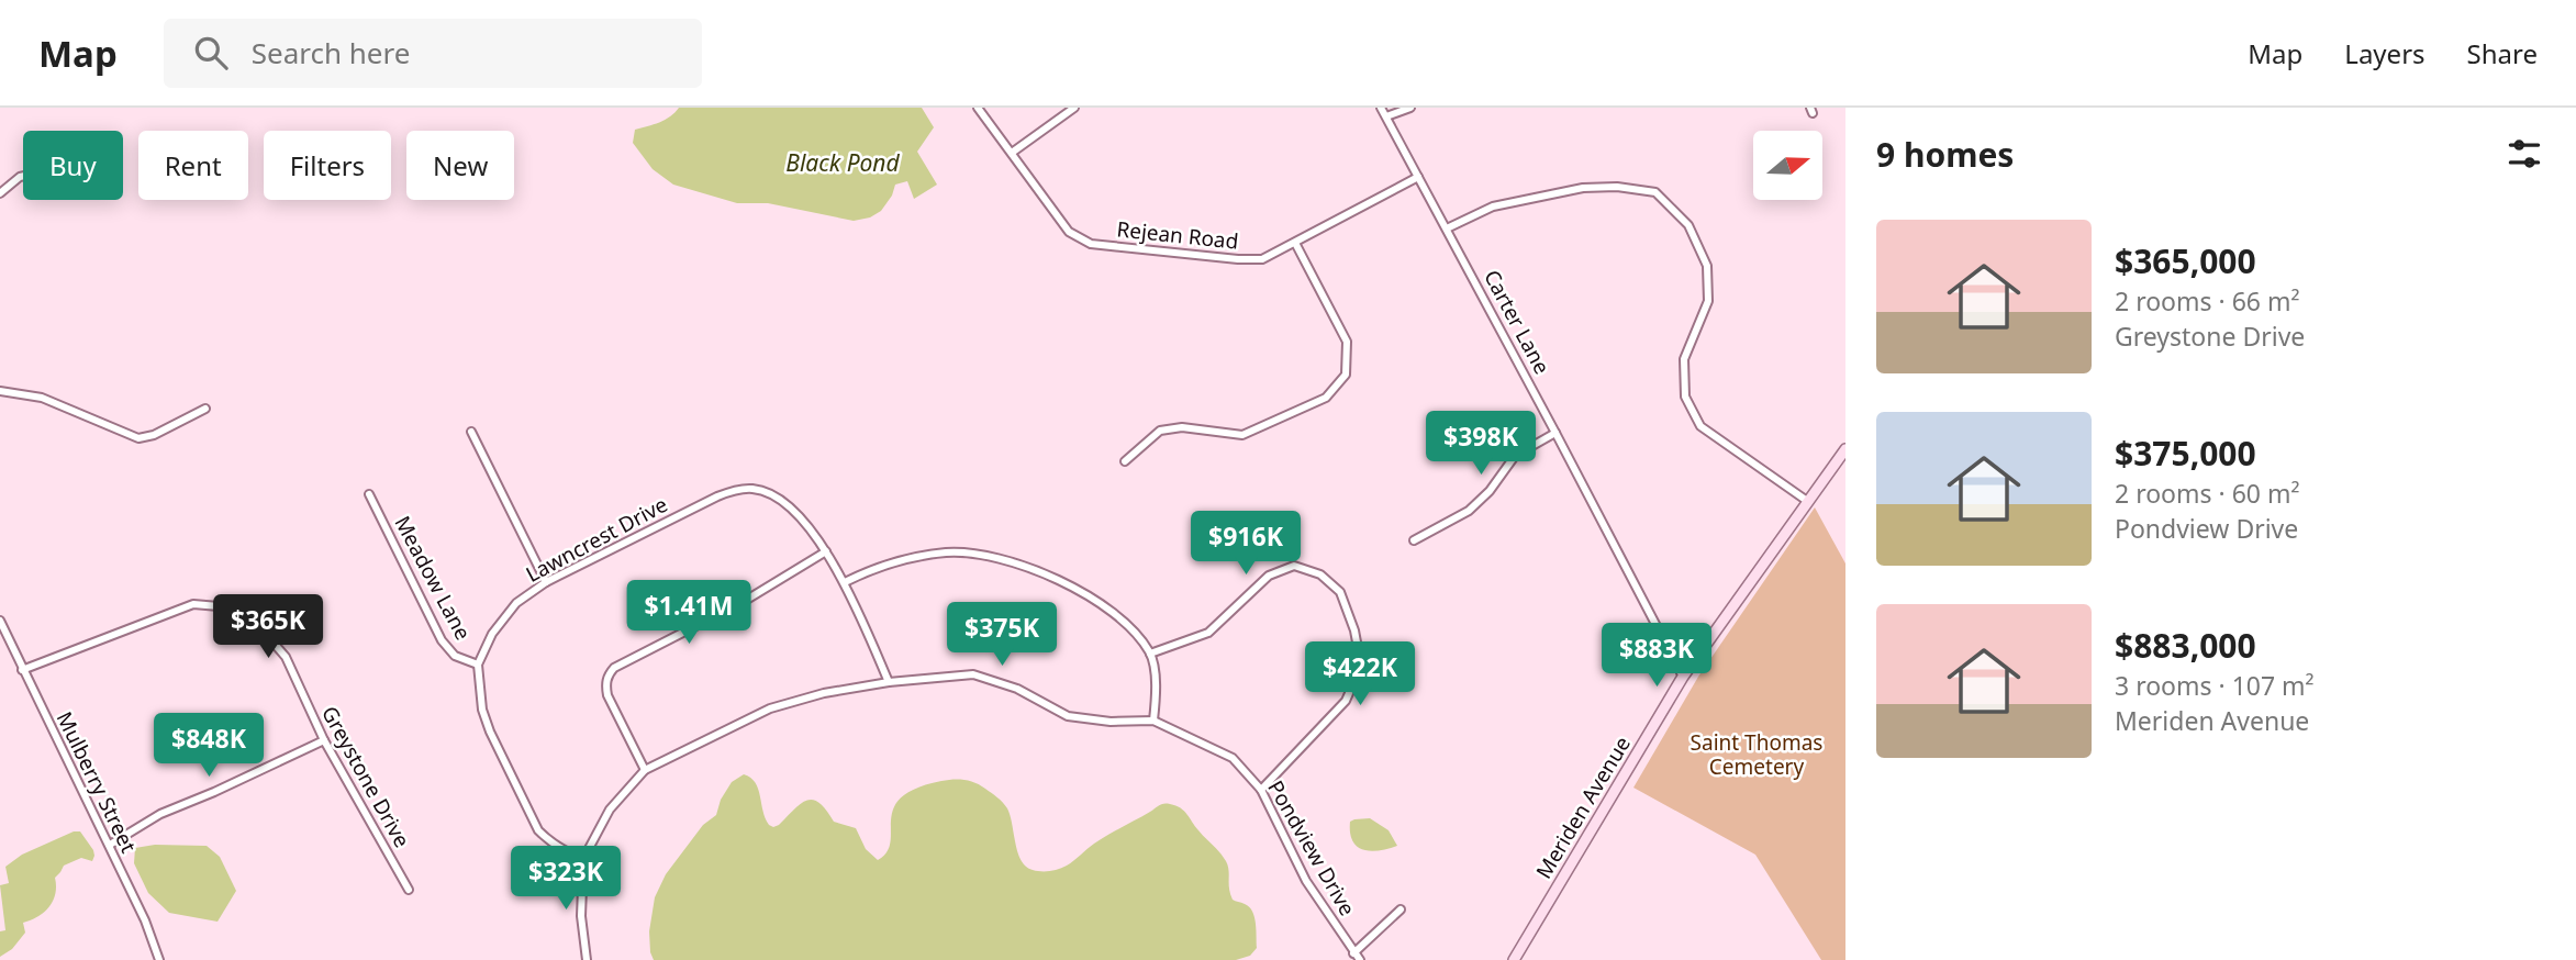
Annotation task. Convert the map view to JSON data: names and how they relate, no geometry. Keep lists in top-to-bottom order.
{
  "streets": {
    "main road": ["Meriden Avenue"],
    "street": [
      "Rejean Road",
      "Carter Lane",
      "Lawncrest Drive",
      "Meadow Lane",
      "Greystone Drive",
      "Mulberry Street",
      "Pondview Drive"
    ]
  },
  "crossings": [
    ["Rejean Road", "Carter Lane"],
    ["Carter Lane", "Meriden Avenue"],
    ["Lawncrest Drive", "Meadow Lane"],
    ["Lawncrest Drive", "Pondview Drive"],
    ["Greystone Drive", "Mulberry Street"]
  ],
  "water": ["Black Pond"],
  "parks": ["Saint Thomas Cemetery"],
  "north": "right",
  "page": {
    "header": "Map",
    "search": "Search here",
    "nav": ["Map", "Layers", "Share"],
    "heading": "9 homes",
    "chip": [
      "Buy",
      "Rent",
      "Filters",
      "New"
    ],
    "list": [
      {
        "name": "$365,000",
        "note": "2 rooms · 66 m² · Greystone Drive"
      },
      {
        "name": "$375,000",
        "note": "2 rooms · 60 m² · Pondview Drive"
      },
      {
        "name": "$883,000",
        "note": "3 rooms · 107 m² · Meriden Avenue"
      }
    ],
    "price": [
      "$398K",
      "$916K",
      "$1.41M",
      "$365K",
      "$375K",
      "$883K",
      "$422K",
      "$848K",
      "$323K"
    ]
  }
}
